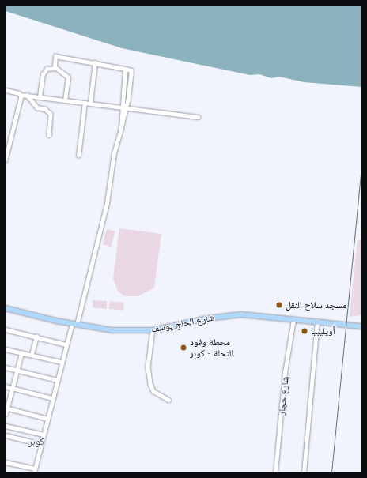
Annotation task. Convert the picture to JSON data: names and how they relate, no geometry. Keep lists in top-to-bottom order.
{
  "streets": {
    "main road": ["شارع الحاج يوسف"],
    "street": ["شارع حجار"]
  },
  "crossings": [
    ["شارع الحاج يوسف", "شارع حجار"]
  ],
  "districts": ["كوبر"],
  "places": ["مسجد سلاح النقل", "أويليبيا", "محطة وقود النحلة - كوبر"]
}
